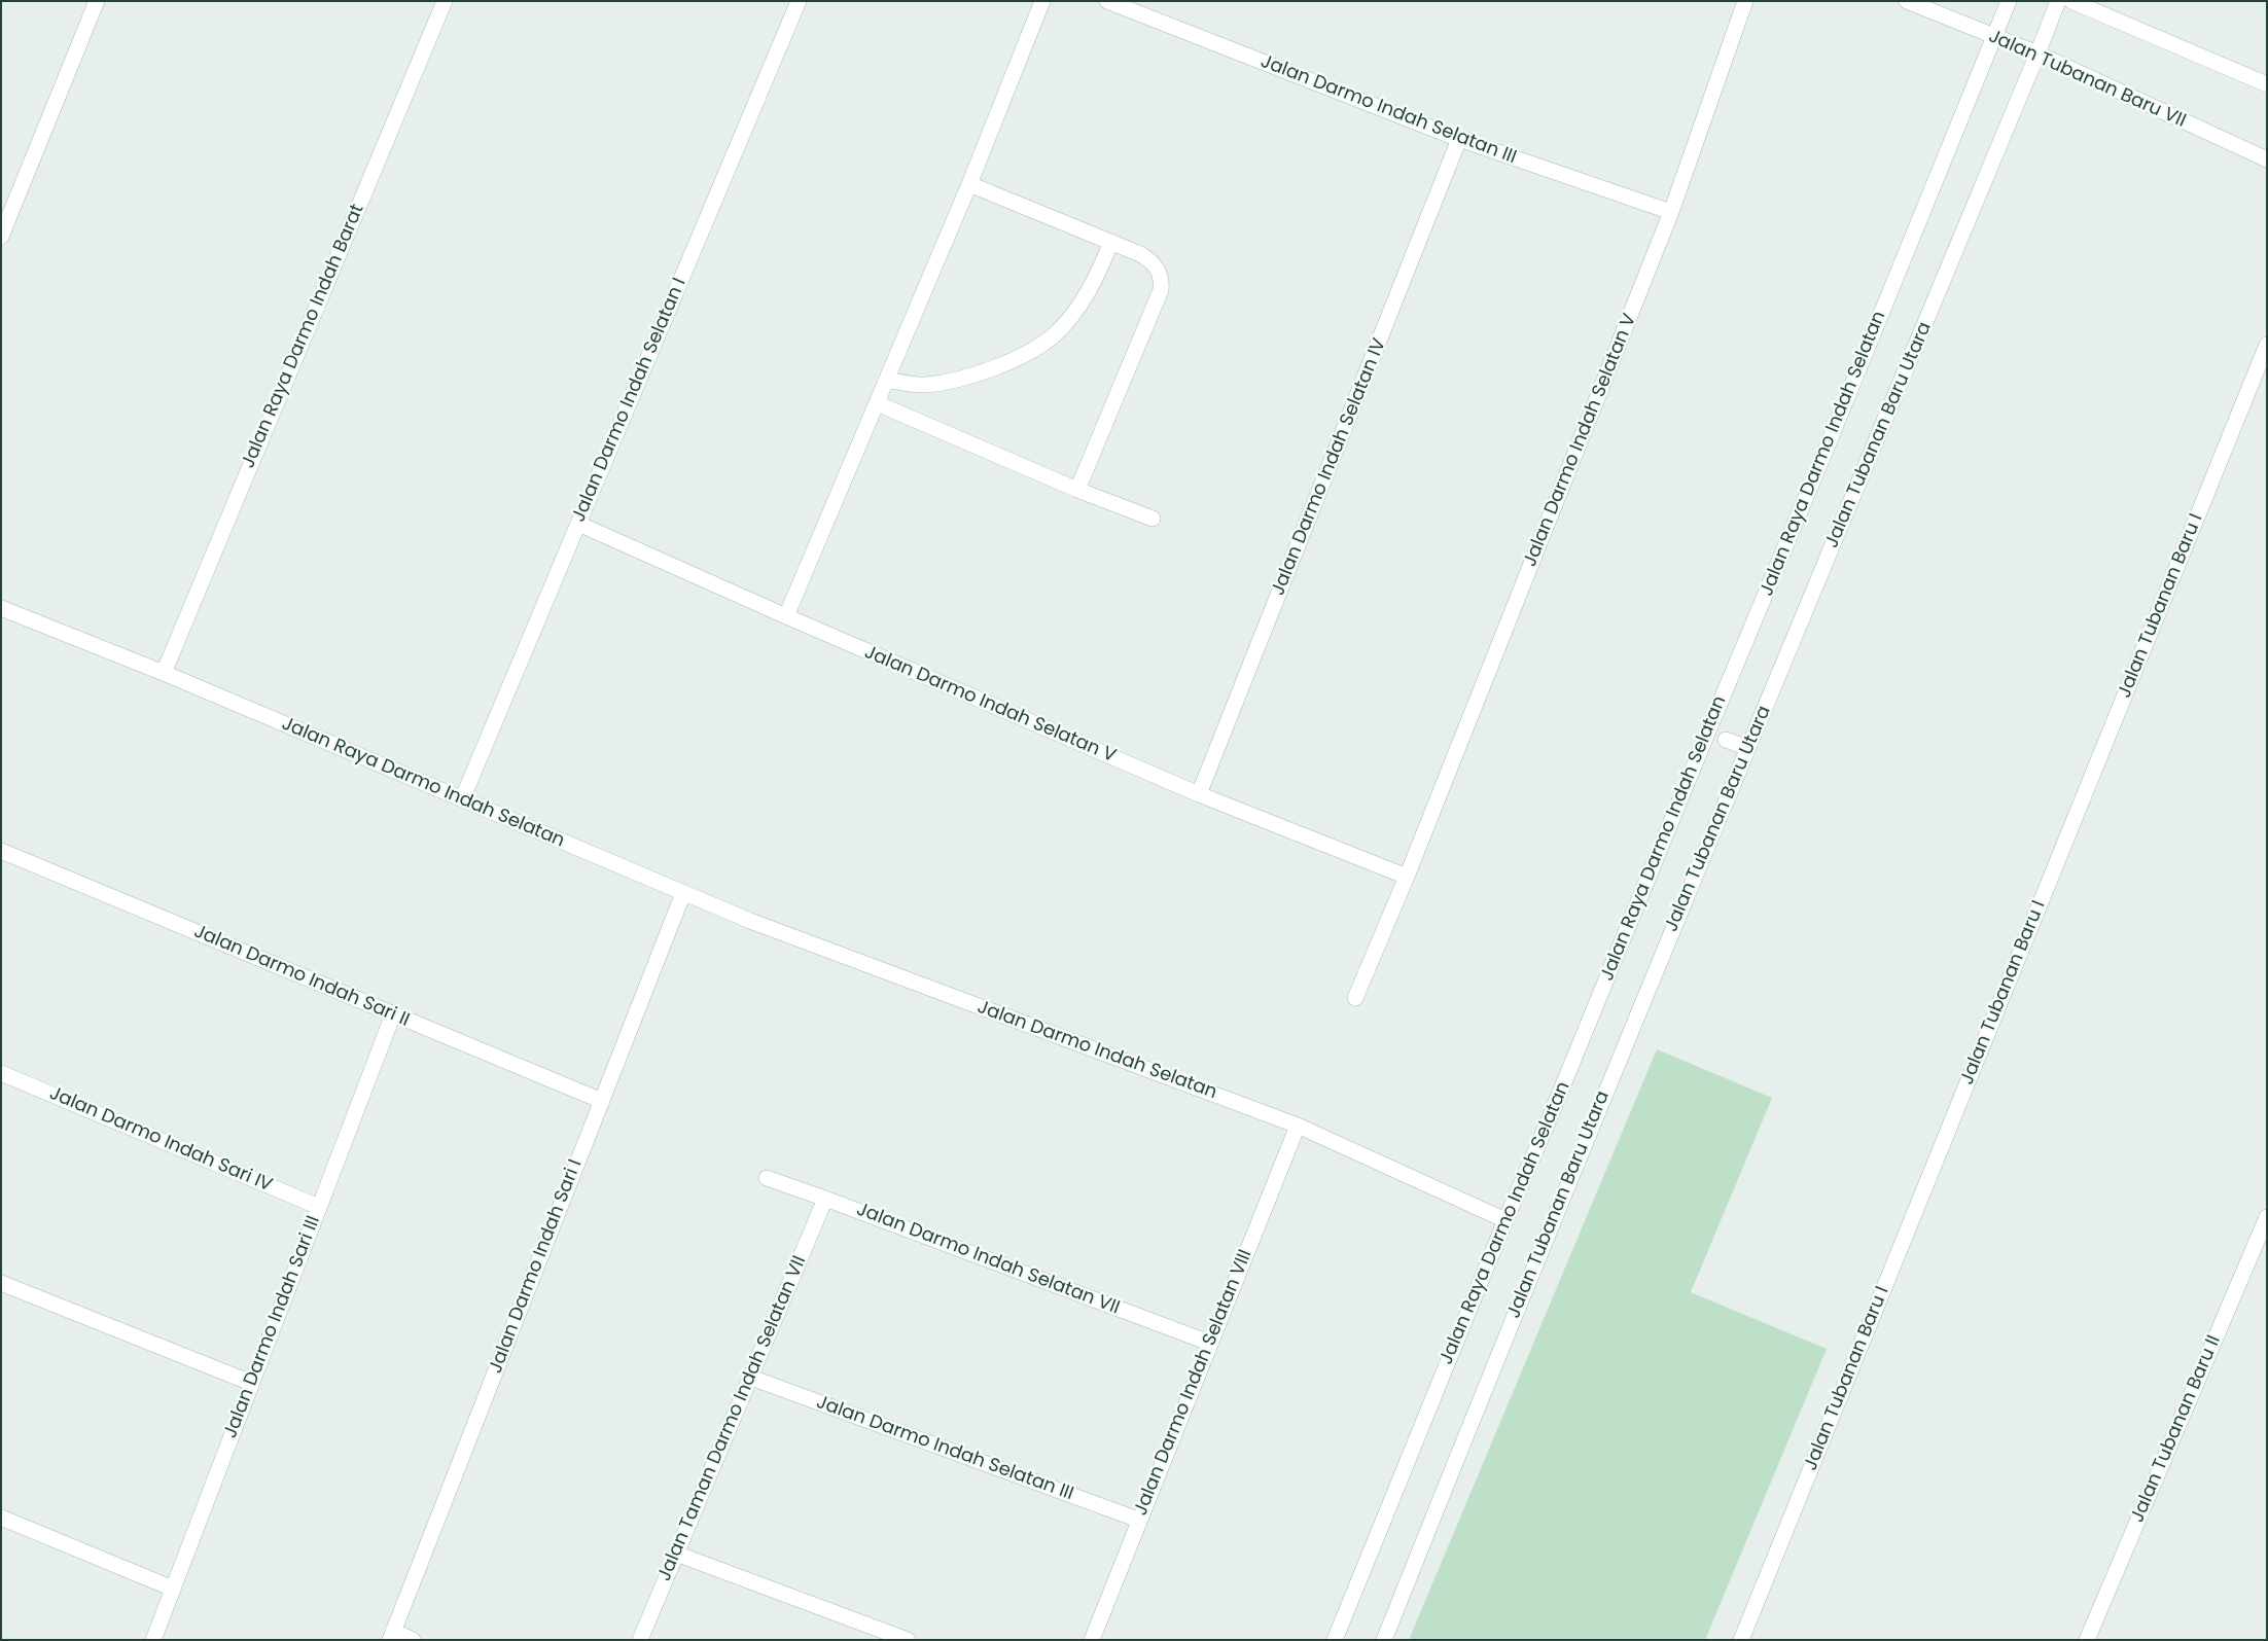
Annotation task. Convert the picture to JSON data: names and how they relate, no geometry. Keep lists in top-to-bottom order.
{
  "streets": {
    "street": [
      "Jalan Tubanan Baru VII",
      "Jalan Darmo Indah Selatan III",
      "Jalan Raya Darmo Indah Barat",
      "Jalan Darmo Indah Selatan I",
      "Jalan Tubanan Baru Utara",
      "Jalan Darmo Indah Selatan V",
      "Jalan Raya Darmo Indah Selatan",
      "Jalan Darmo Indah Selatan IV",
      "Jalan Tubanan Baru I",
      "Jalan Darmo Indah Sari II",
      "Jalan Darmo Indah Selatan",
      "Jalan Darmo Indah Sari IV",
      "Jalan Darmo Indah Selatan VII",
      "Jalan Darmo Indah Sari I",
      "Jalan Darmo Indah Sari III",
      "Jalan Darmo Indah Selatan VIII",
      "Jalan Taman Darmo Indah Selatan VII",
      "Jalan Tubanan Baru II"
    ]
  },
  "crossings": [
    ["Jalan Tubanan Baru VII", "Jalan Tubanan Baru Utara"],
    ["Jalan Tubanan Baru VII", "Jalan Raya Darmo Indah Selatan"],
    ["Jalan Darmo Indah Selatan III", "Jalan Darmo Indah Selatan V"],
    ["Jalan Darmo Indah Selatan III", "Jalan Darmo Indah Selatan IV"],
    ["Jalan Darmo Indah Selatan III", "Jalan Darmo Indah Selatan VIII"],
    ["Jalan Darmo Indah Selatan III", "Jalan Taman Darmo Indah Selatan VII"],
    ["Jalan Raya Darmo Indah Barat", "Jalan Raya Darmo Indah Selatan"],
    ["Jalan Darmo Indah Selatan I", "Jalan Darmo Indah Selatan V"],
    ["Jalan Darmo Indah Selatan I", "Jalan Raya Darmo Indah Selatan"],
    ["Jalan Darmo Indah Selatan V", "Jalan Darmo Indah Selatan IV"],
    ["Jalan Raya Darmo Indah Selatan", "Jalan Darmo Indah Selatan"],
    ["Jalan Raya Darmo Indah Selatan", "Jalan Darmo Indah Sari I"],
    ["Jalan Darmo Indah Sari II", "Jalan Darmo Indah Sari I"],
    ["Jalan Darmo Indah Sari II", "Jalan Darmo Indah Sari III"],
    ["Jalan Darmo Indah Selatan", "Jalan Darmo Indah Sari I"],
    ["Jalan Darmo Indah Selatan", "Jalan Darmo Indah Selatan VIII"],
    ["Jalan Darmo Indah Sari IV", "Jalan Darmo Indah Sari III"],
    ["Jalan Darmo Indah Selatan VII", "Jalan Darmo Indah Selatan VIII"],
    ["Jalan Darmo Indah Selatan VII", "Jalan Taman Darmo Indah Selatan VII"]
  ]
}
